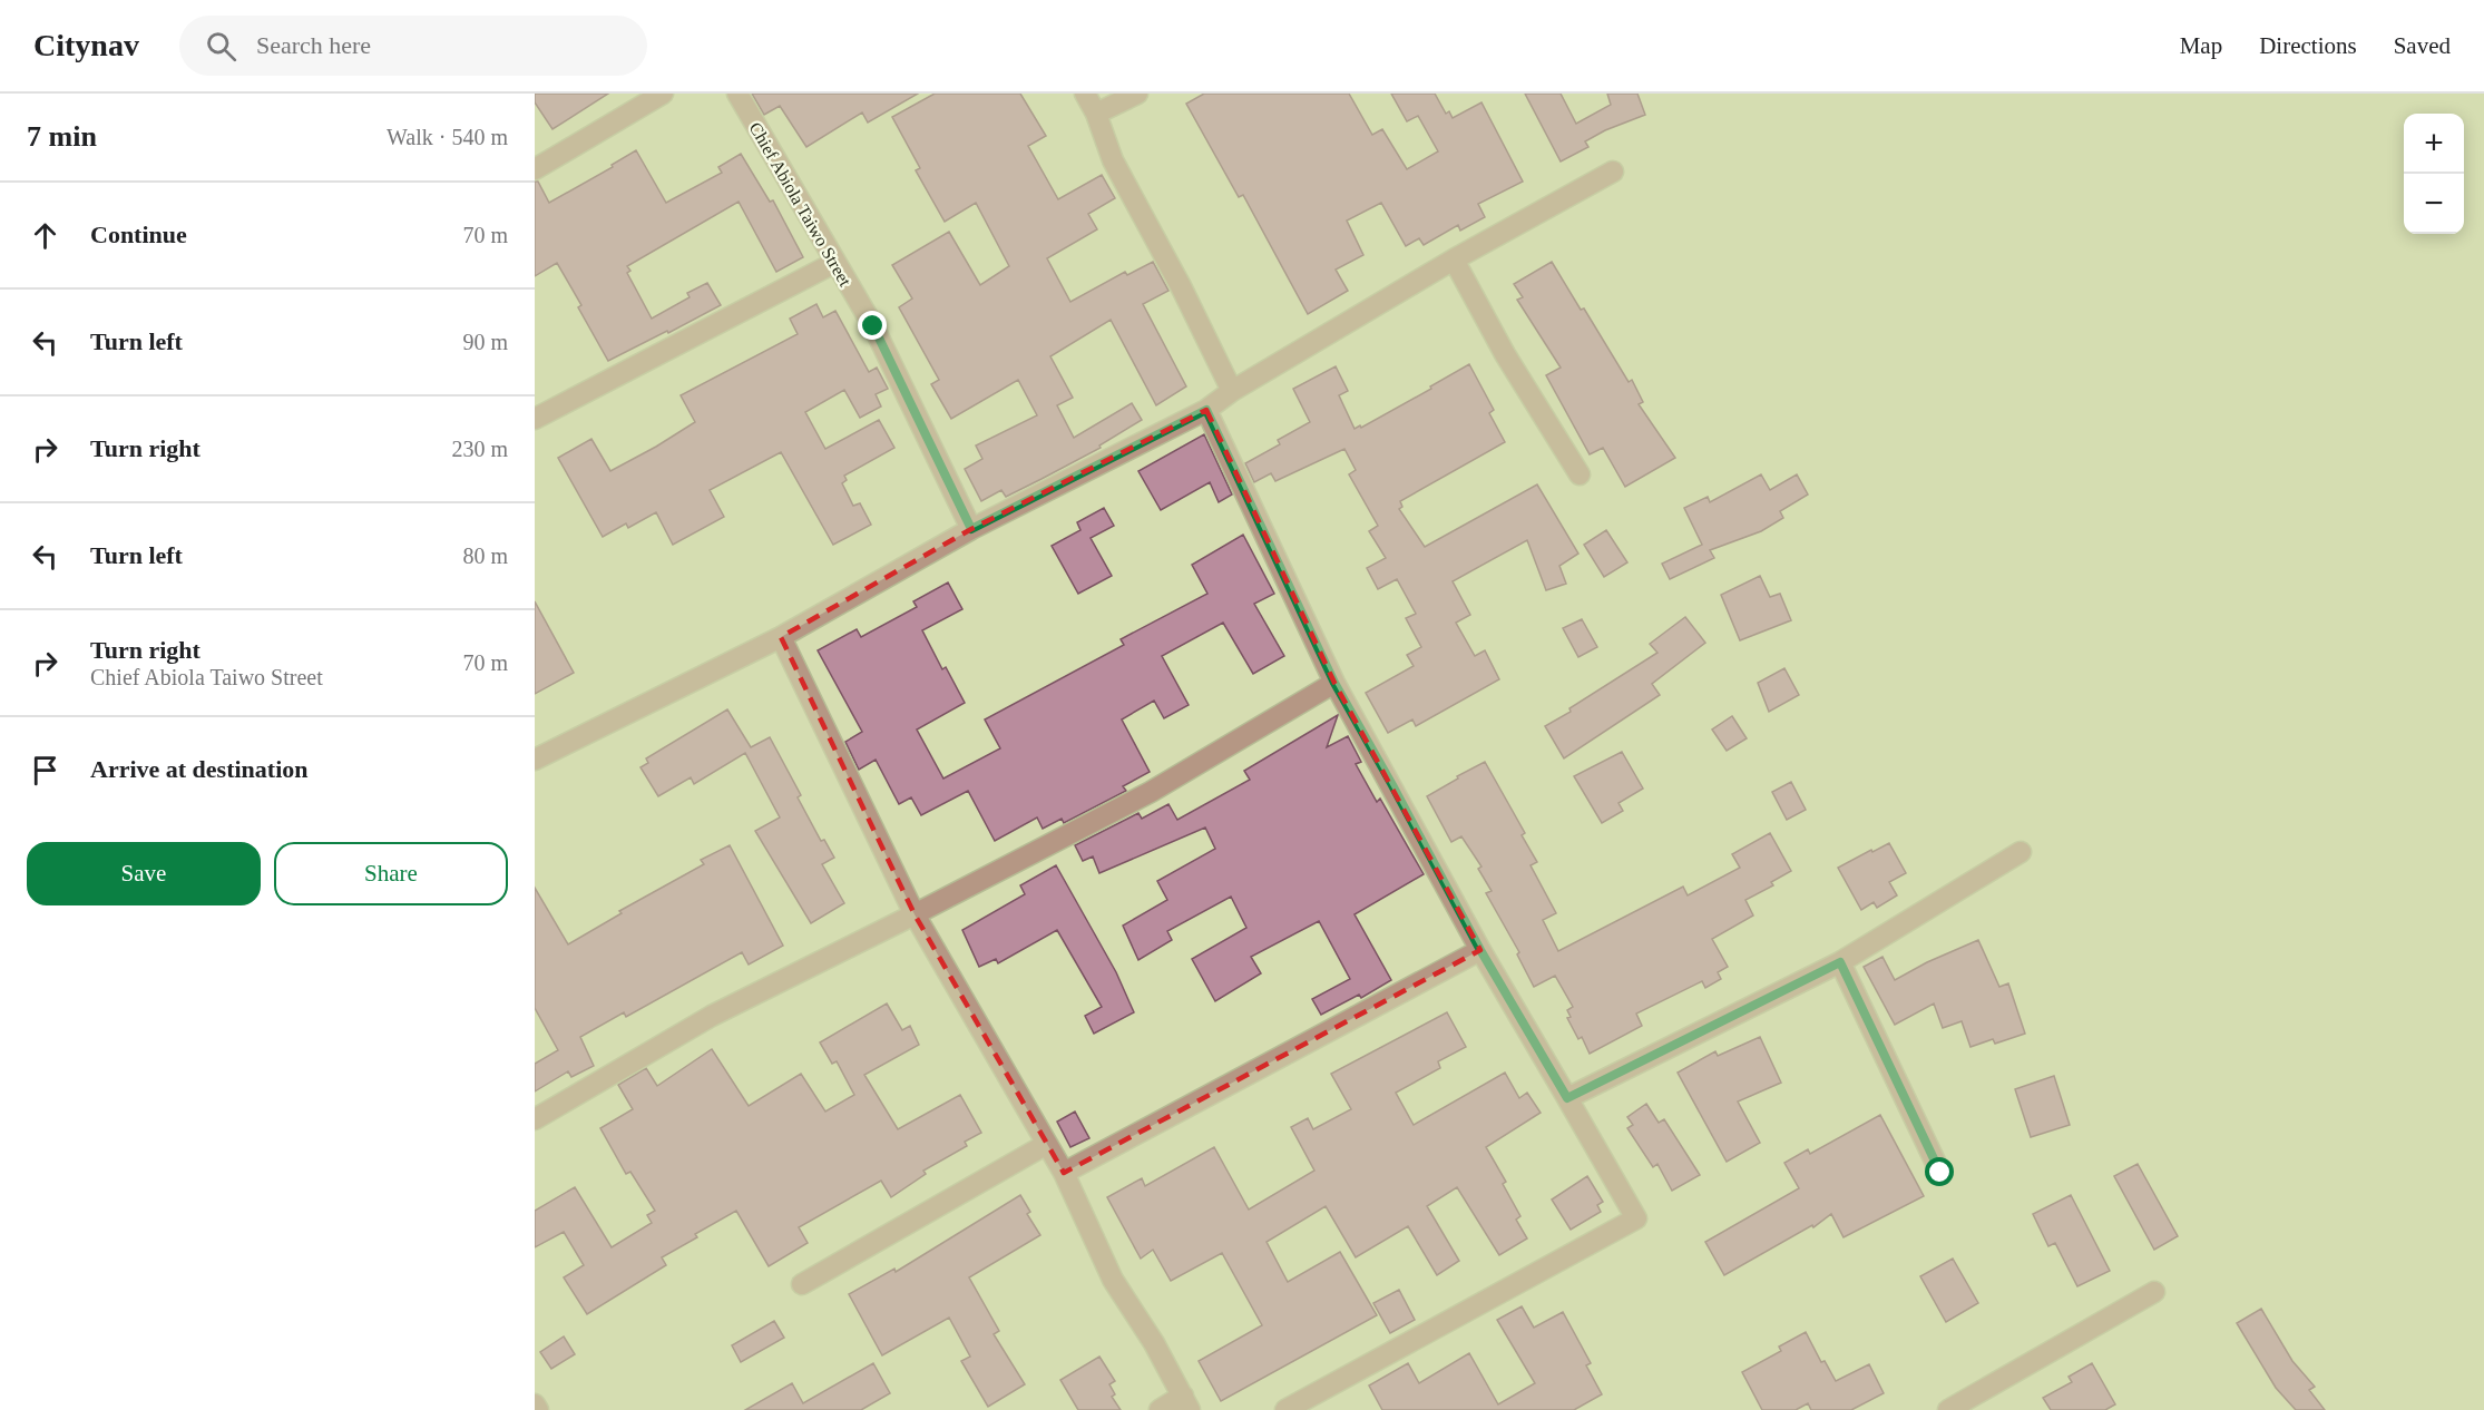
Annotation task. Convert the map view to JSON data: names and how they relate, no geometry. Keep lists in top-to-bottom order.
{
  "streets": {
    "street": ["Chief Abiola Taiwo Street"]
  },
  "page": {
    "header": "Citynav",
    "search": "Search here",
    "nav": ["Map", "Directions", "Saved"],
    "heading": ["7 min", "Walk · 540 m"],
    "map_buttons": ["+", "−"],
    "list": [
      ["Continue", "70 m"],
      ["Turn left", "90 m"],
      ["Turn right", "230 m"],
      ["Turn left", "80 m"],
      ["Turn right", "Chief Abiola Taiwo Street", "70 m"],
      "Arrive at destination"
    ],
    "buttons": ["Save", "Share"]
  }
}
